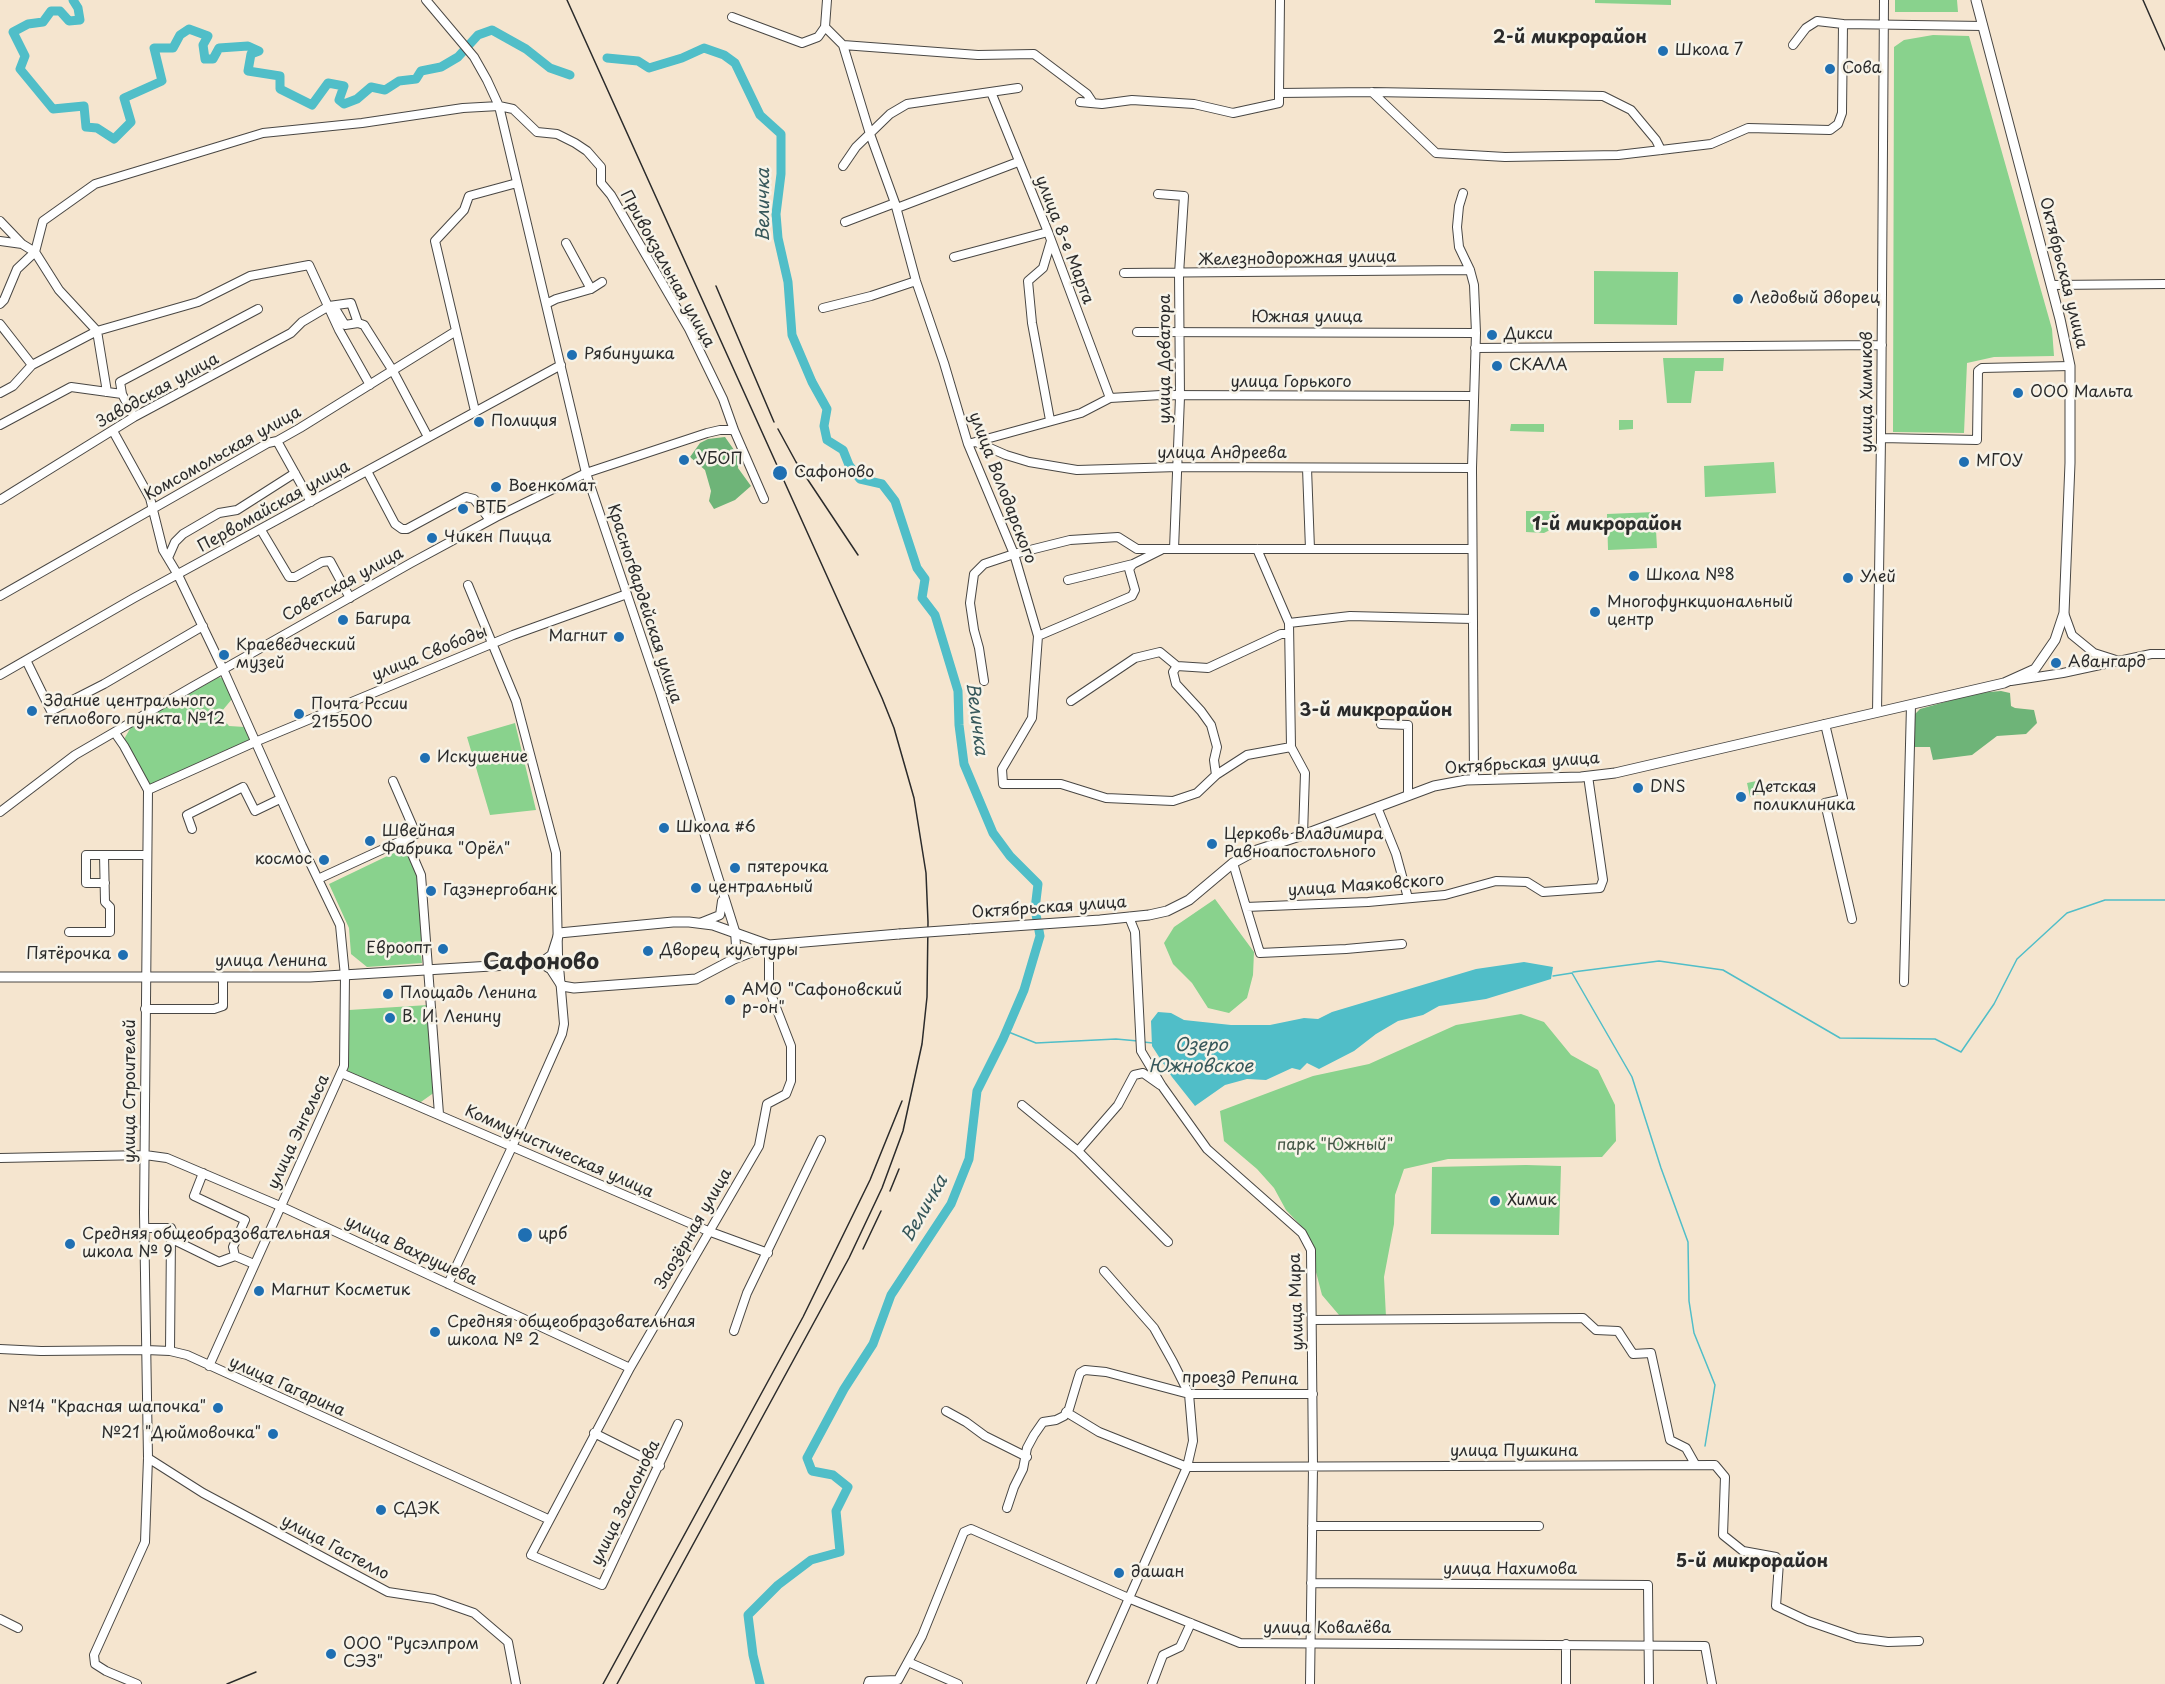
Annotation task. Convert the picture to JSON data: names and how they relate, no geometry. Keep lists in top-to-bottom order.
{
  "streets": {
    "main road": ["Октябрьская улица", "улица Ленина"],
    "street": [
      "улица 8-е Марта",
      "Железнодорожная улица",
      "Привокзальная улица",
      "Южная улица",
      "улица Доватора",
      "улица Горького",
      "Заводская улица",
      "улица Химиков",
      "Комсомольская улица",
      "улица Андреева",
      "улица Володарского",
      "Первомайская улица",
      "Советская улица",
      "Красногвардейская улица",
      "улица Свободы",
      "улица Маяковского",
      "улица Строителей",
      "улица Энгельса",
      "Коммунистическая улица",
      "Заозёрная улица",
      "улица Вахрушева",
      "улица Мира",
      "проезд Репина",
      "улица Гагарина",
      "улица Пушкина",
      "улица Заслонова",
      "улица Гастелло",
      "улица Нахимова",
      "улица Ковалёва"
    ]
  },
  "crossings": [
    ["улица 8-е Марта", "улица Горького"],
    ["Железнодорожная улица", "улица Доватора"],
    ["Привокзальная улица", "Красногвардейская улица"],
    ["Октябрьская улица", "улица Химиков"],
    ["Октябрьская улица", "Красногвардейская улица"],
    ["Октябрьская улица", "улица Маяковского"],
    ["Октябрьская улица", "Заозёрная улица"],
    ["Октябрьская улица", "улица Мира"],
    ["Южная улица", "улица Доватора"],
    ["улица Доватора", "улица Горького"],
    ["улица Доватора", "улица Андреева"],
    ["Заводская улица", "улица Энгельса"],
    ["Комсомольская улица", "улица Энгельса"],
    ["улица Андреева", "улица Володарского"],
    ["Первомайская улица", "Красногвардейская улица"],
    ["Первомайская улица", "улица Энгельса"],
    ["Советская улица", "Красногвардейская улица"],
    ["Советская улица", "улица Строителей"],
    ["Советская улица", "улица Энгельса"],
    ["Красногвардейская улица", "улица Свободы"],
    ["улица Свободы", "улица Строителей"],
    ["улица Свободы", "улица Энгельса"],
    ["улица Ленина", "улица Строителей"],
    ["улица Ленина", "улица Энгельса"],
    ["улица Строителей", "улица Вахрушева"],
    ["улица Строителей", "улица Гагарина"],
    ["улица Строителей", "улица Гастелло"],
    ["улица Энгельса", "Коммунистическая улица"],
    ["улица Энгельса", "улица Вахрушева"],
    ["улица Энгельса", "улица Гагарина"],
    ["Коммунистическая улица", "Заозёрная улица"],
    ["Заозёрная улица", "улица Вахрушева"],
    ["Заозёрная улица", "улица Гагарина"],
    ["Заозёрная улица", "улица Заслонова"],
    ["улица Мира", "проезд Репина"],
    ["улица Мира", "улица Пушкина"],
    ["улица Мира", "улица Нахимова"],
    ["улица Мира", "улица Ковалёва"],
    ["улица Гагарина", "улица Заслонова"],
    ["улица Нахимова", "улица Ковалёва"]
  ],
  "districts": [
    "2-й микрорайон",
    "1-й микрорайон",
    "3-й микрорайон",
    "Сафоново",
    "5-й микрорайон"
  ],
  "water": ["Величка", "Озеро Южновское"],
  "parks": ["парк \"Южный\""],
  "places": [
    "Школа 7",
    "Сова",
    "Ледовый дворец",
    "Дикси",
    "Рябинушка",
    "СКАЛА",
    "ООО Мальта",
    "Полиция",
    "УБОП",
    "МГОУ",
    "Сафоново",
    "Военкомат",
    "ВТБ",
    "Чикен Пицца",
    "Школа №8",
    "Улей",
    "Многофункциональный центр",
    "Багира",
    "Магнит",
    "Краеведческий музей",
    "Авангард",
    "Здание центрального теплового пункта №12",
    "Почта Рссии 215500",
    "Искушение",
    "DNS",
    "Детская поликлиника",
    "Школа #6",
    "Швейная Фабрика \"Орёл\"",
    "Церковь Владимира Равноапостольного",
    "космос",
    "пятерочка",
    "центральный",
    "Газэнергобанк",
    "Евроопт",
    "Дворец культуры",
    "Пятёрочка",
    "Площадь Ленина",
    "АМО \"Сафоновский р-он\"",
    "В. И. Ленину",
    "Химик",
    "црб",
    "Средняя общеобразовательная школа № 9",
    "Магнит Косметик",
    "Средняя общеобразовательная школа № 2",
    "№14 \"Красная шапочка\"",
    "№21 \"Дюймовочка\"",
    "СДЭК",
    "дашан",
    "ООО \"Русэлпром СЭЗ\""
  ]
}
